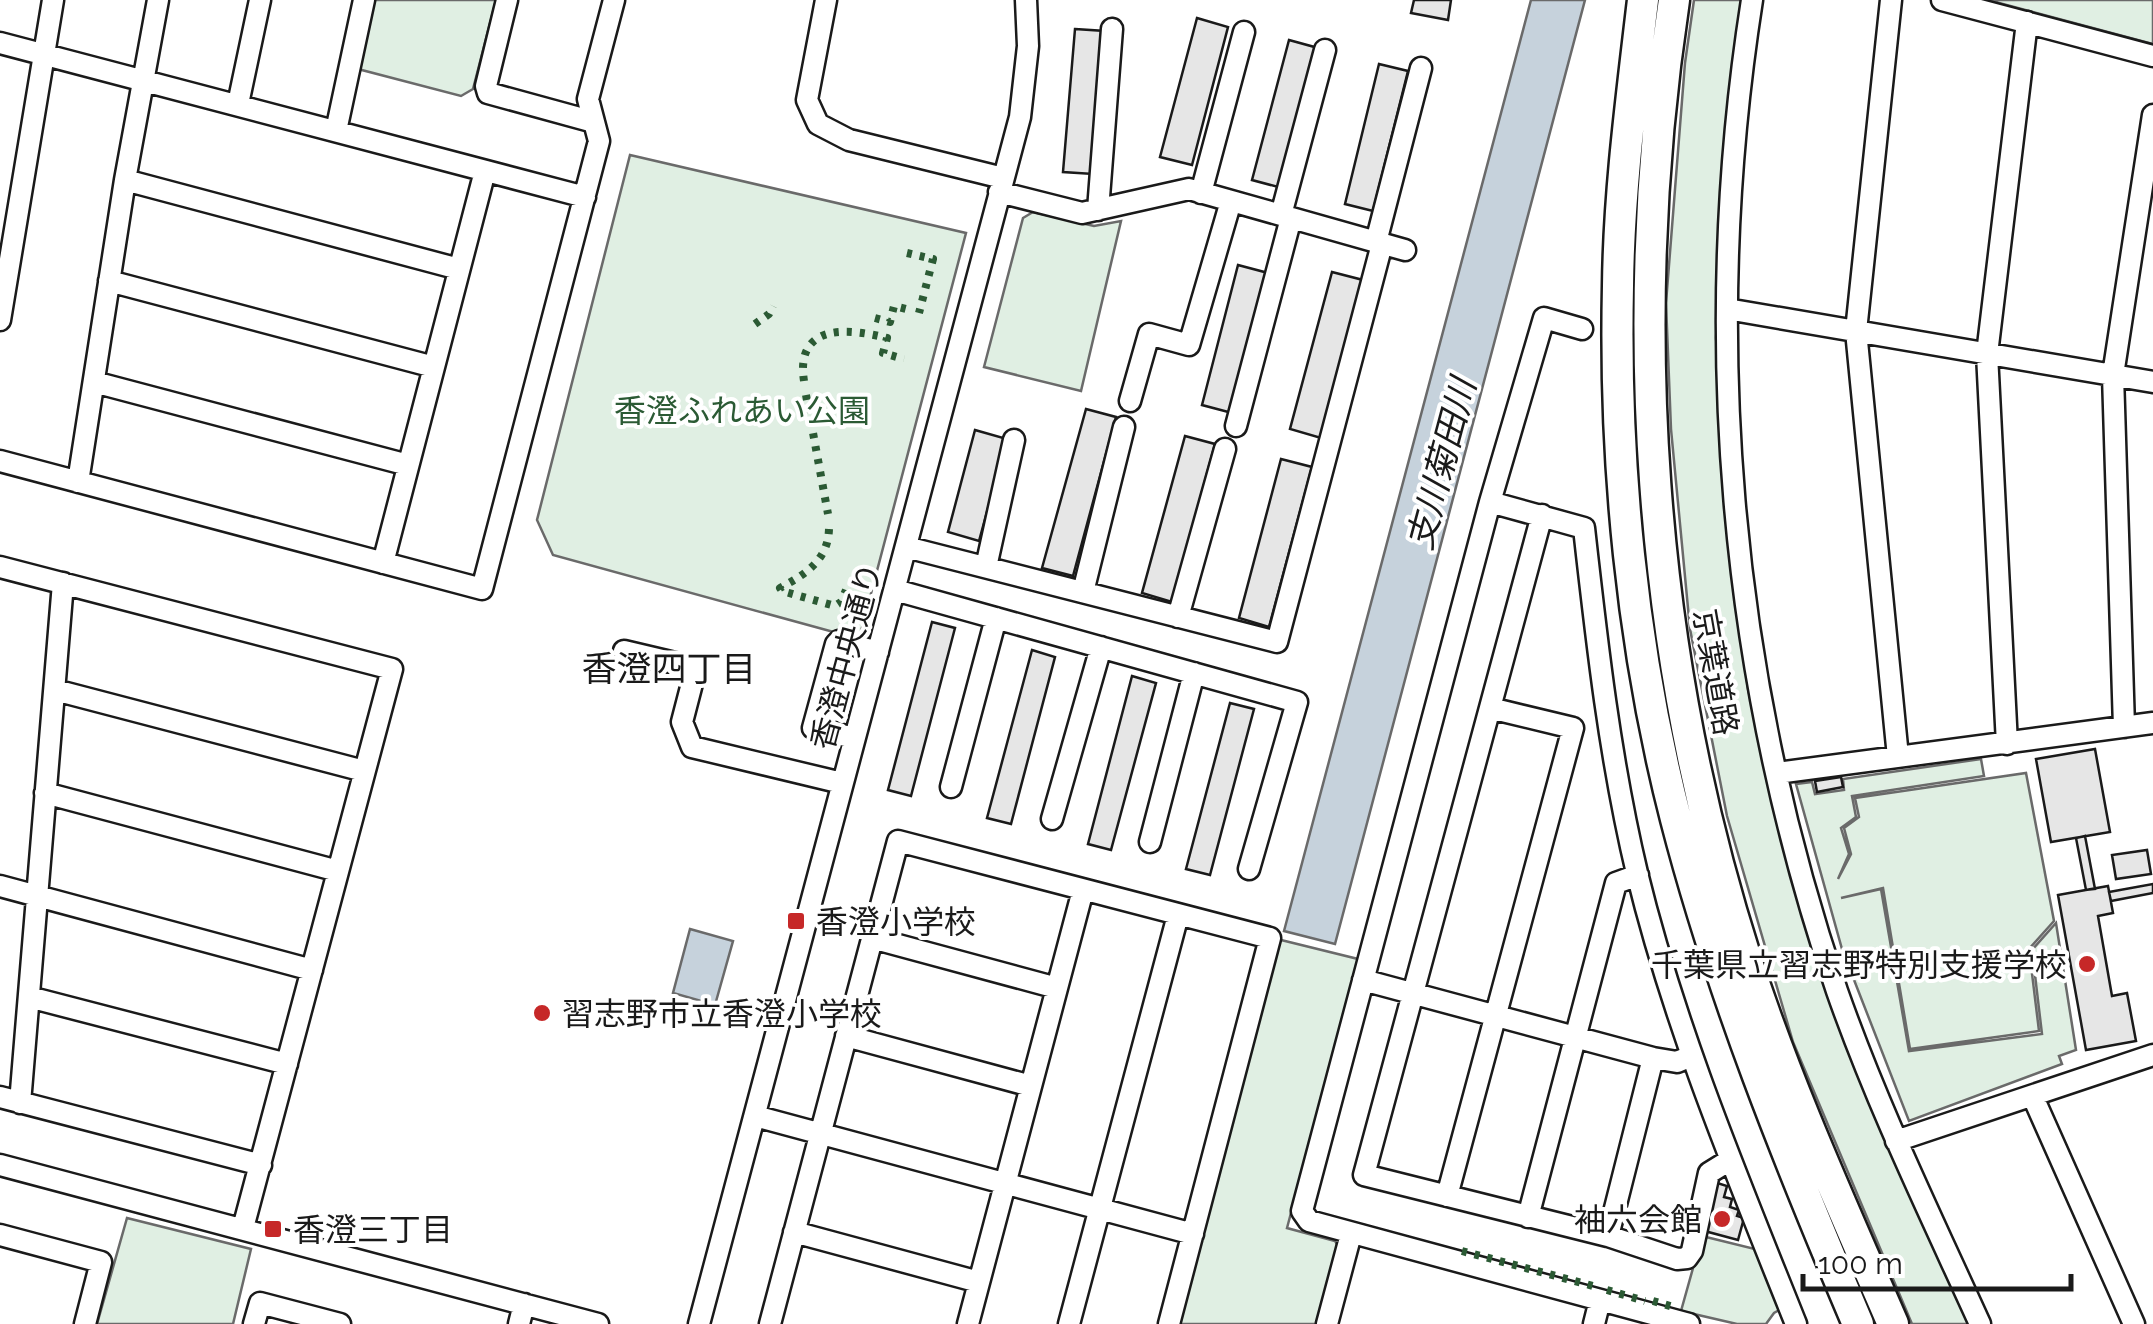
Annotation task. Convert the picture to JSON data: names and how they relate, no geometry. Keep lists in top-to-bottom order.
{
  "streets": {
    "highway": ["京葉道路"],
    "street": ["香澄中央通り"]
  },
  "districts": ["香澄四丁目"],
  "water": ["支川菊田川"],
  "parks": ["香澄ふれあい公園"],
  "places": {
    "transit": ["香澄小学校", "香澄三丁目"],
    "other": ["千葉県立習志野特別支援学校", "習志野市立香澄小学校", "袖六会館"]
  },
  "scale_bar": "100 m"
}
